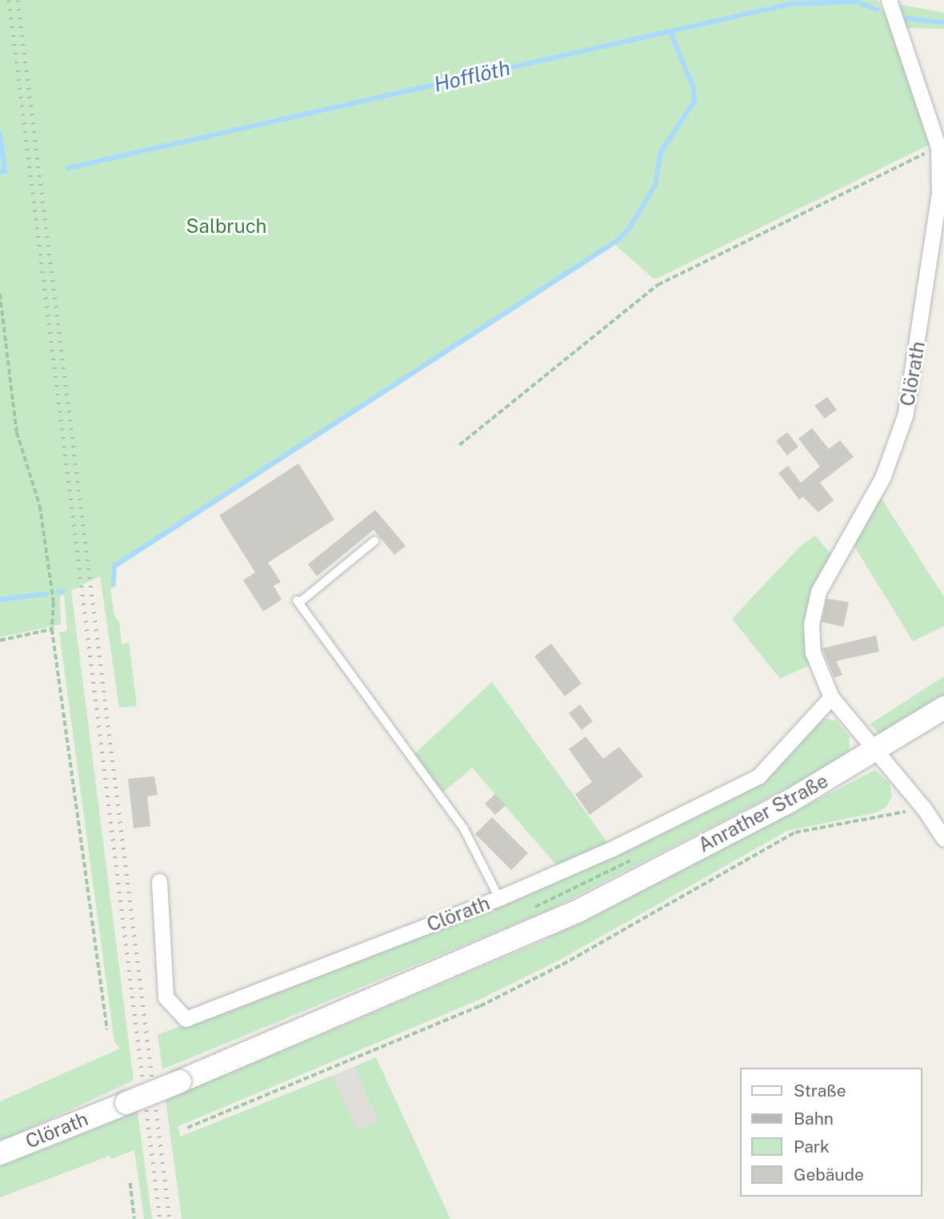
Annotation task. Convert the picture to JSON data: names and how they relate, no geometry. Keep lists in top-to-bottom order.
{
  "streets": {
    "main road": ["Clörath", "Anrather Straße"]
  },
  "crossings": [
    ["Clörath", "Anrather Straße"]
  ],
  "water": ["Hofflöth"],
  "parks": ["Salbruch"],
  "legend": [
    "Straße",
    "Bahn",
    "Park",
    "Gebäude"
  ]
}
